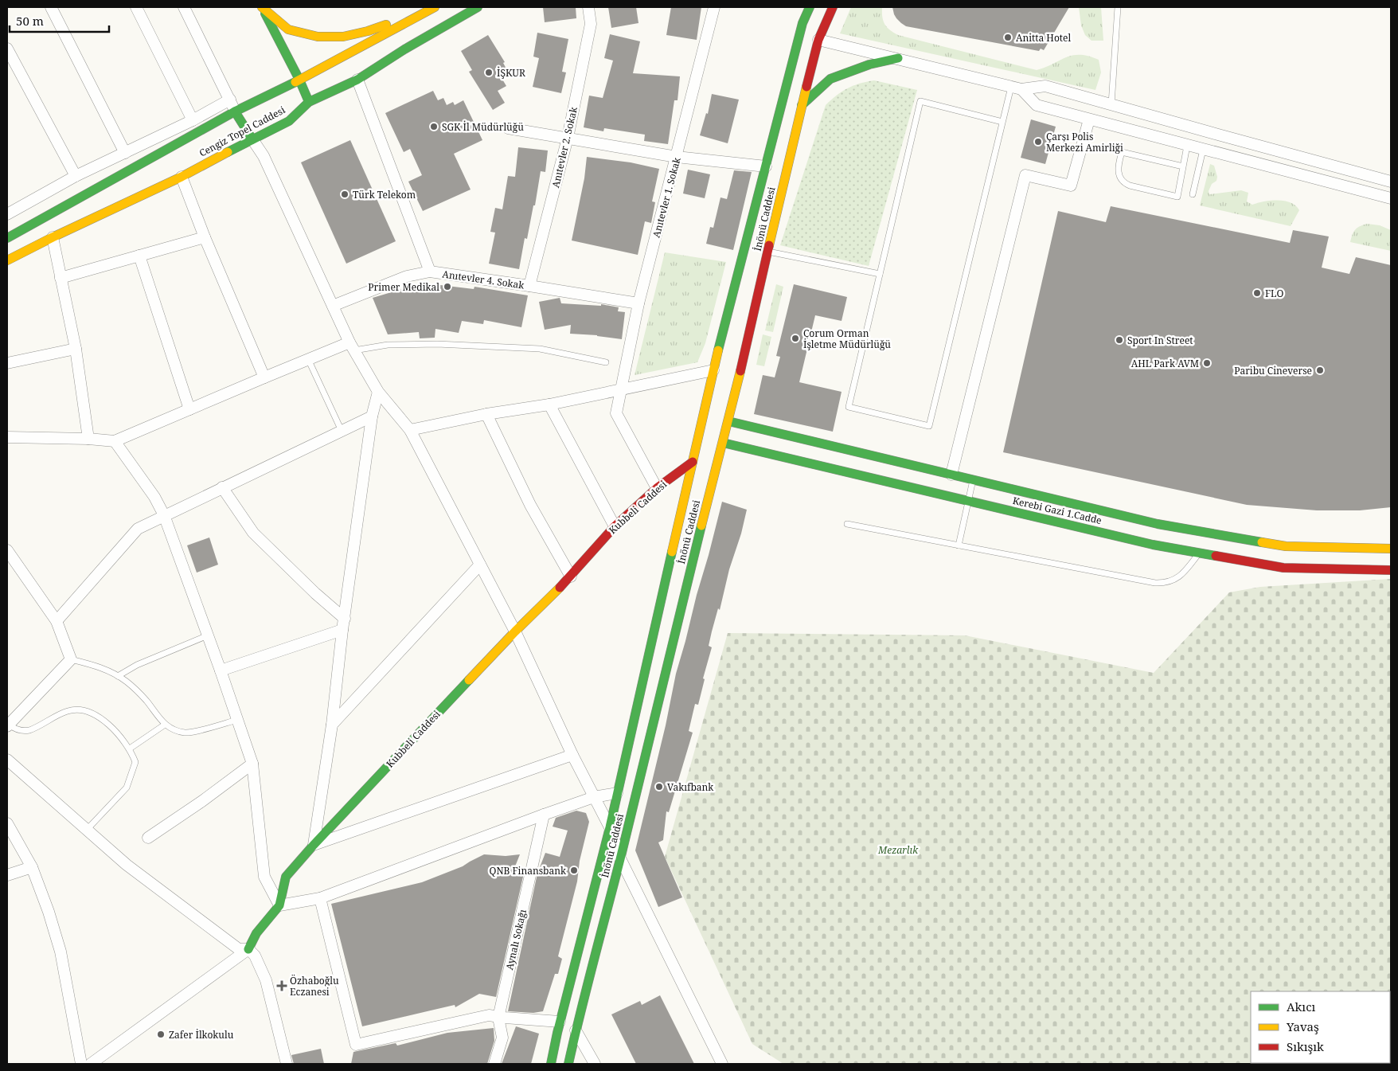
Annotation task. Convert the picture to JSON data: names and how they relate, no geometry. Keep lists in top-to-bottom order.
{
  "streets": {
    "street": [
      "Cengiz Topel Caddesi",
      "Anıtevler 2. Sokak",
      "Anıtevler 1. Sokak",
      "İnönü Caddesi",
      "Anıtevler 4. Sokak",
      "Kubbeli Caddesi",
      "Kerebi Gazi 1.Cadde",
      "Aynalı Sokağı"
    ]
  },
  "crossings": [
    ["Anıtevler 2. Sokak", "Anıtevler 4. Sokak"],
    ["Anıtevler 1. Sokak", "Anıtevler 4. Sokak"],
    ["Anıtevler 1. Sokak", "Kubbeli Caddesi"],
    ["İnönü Caddesi", "Kubbeli Caddesi"],
    ["İnönü Caddesi", "Kerebi Gazi 1.Cadde"]
  ],
  "parks": ["Mezarlık"],
  "places": {
    "other": [
      "Anitta Hotel",
      "İŞKUR",
      "SGK İl Müdürlüğü",
      "Çarşı Polis Merkezi Amirliği",
      "Türk Telekom",
      "Primer Medikal",
      "FLO",
      "Çorum Orman İşletme Müdürlüğü",
      "Sport In Street",
      "AHL Park AVM",
      "Paribu Cineverse",
      "Vakıfbank",
      "QNB Finansbank",
      "Zafer İlkokulu"
    ],
    "health": ["Özhaboğlu Eczanesi"]
  },
  "legend": ["Akıcı", "Yavaş", "Sıkışık"],
  "scale_bar": "50 m"
}
